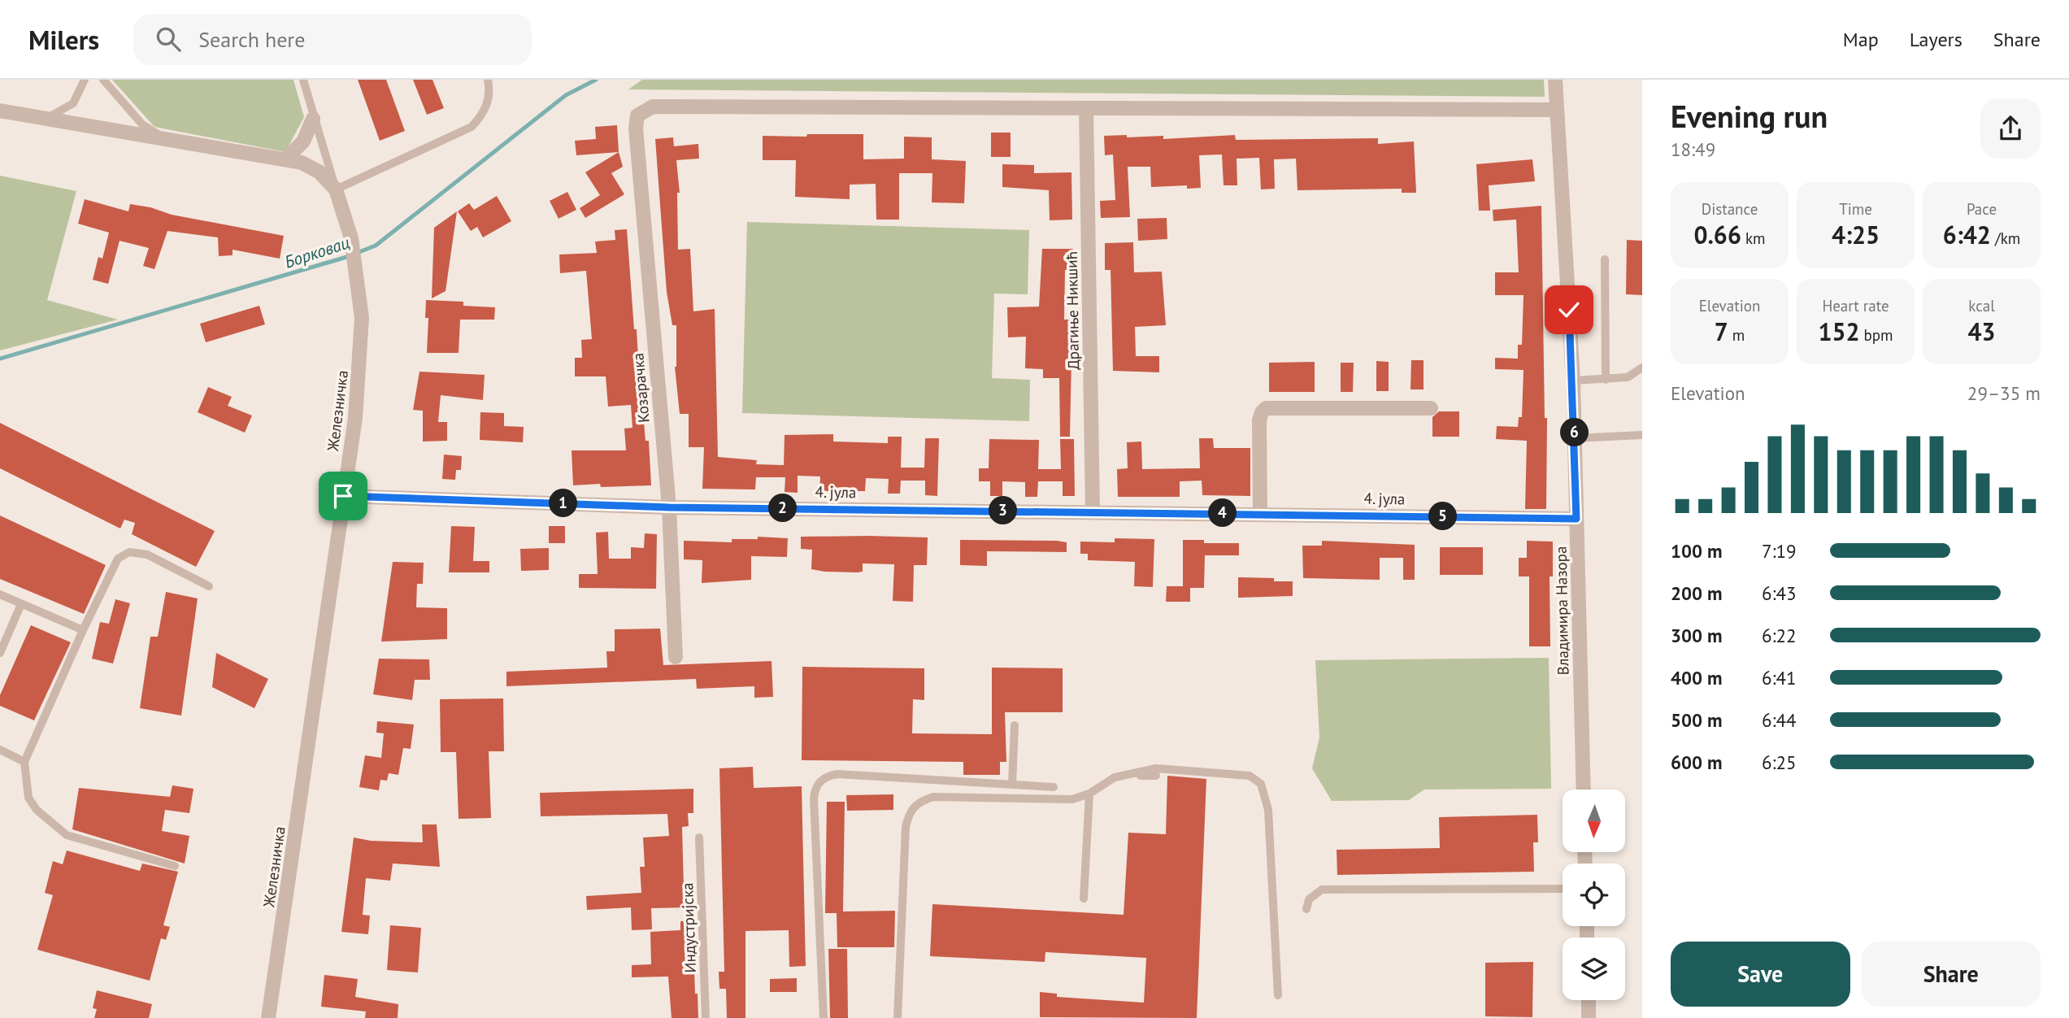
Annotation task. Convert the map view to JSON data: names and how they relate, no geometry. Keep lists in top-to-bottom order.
{
  "streets": {
    "street": [
      "Драгиње Никшић",
      "Козарачка",
      "Железничка",
      "4. јула",
      "Владимира Назора"
    ],
    "lane": ["Индустријска"]
  },
  "crossings": [
    ["Драгиње Никшић", "Козарачка"],
    ["Драгиње Никшић", "4. јула"],
    ["Козарачка", "4. јула"],
    ["Железничка", "4. јула"],
    ["4. јула", "Владимира Назора"]
  ],
  "water": ["Борковац"],
  "north": "bottom",
  "page": {
    "header": "Milers",
    "search": "Search here",
    "nav": ["Map", "Layers", "Share"],
    "heading": ["Evening run", "18:49"],
    "stats": [
      ["Distance", "0.66 km"],
      ["Time", "4:25"],
      ["Pace", "6:42 /km"],
      ["Elevation", "7 m"],
      ["Heart rate", "152 bpm"],
      ["kcal", "43"]
    ],
    "chart": ["Elevation", "29–35 m"],
    "pins": [
      "6",
      "1",
      "2",
      "3",
      "4",
      "5"
    ],
    "list": [
      {
        "name": "100 m",
        "note": "7:19"
      },
      {
        "name": "200 m",
        "note": "6:43"
      },
      {
        "name": "300 m",
        "note": "6:22"
      },
      {
        "name": "400 m",
        "note": "6:41"
      },
      {
        "name": "500 m",
        "note": "6:44"
      },
      {
        "name": "600 m",
        "note": "6:25"
      }
    ],
    "buttons": ["Save", "Share"]
  }
}
